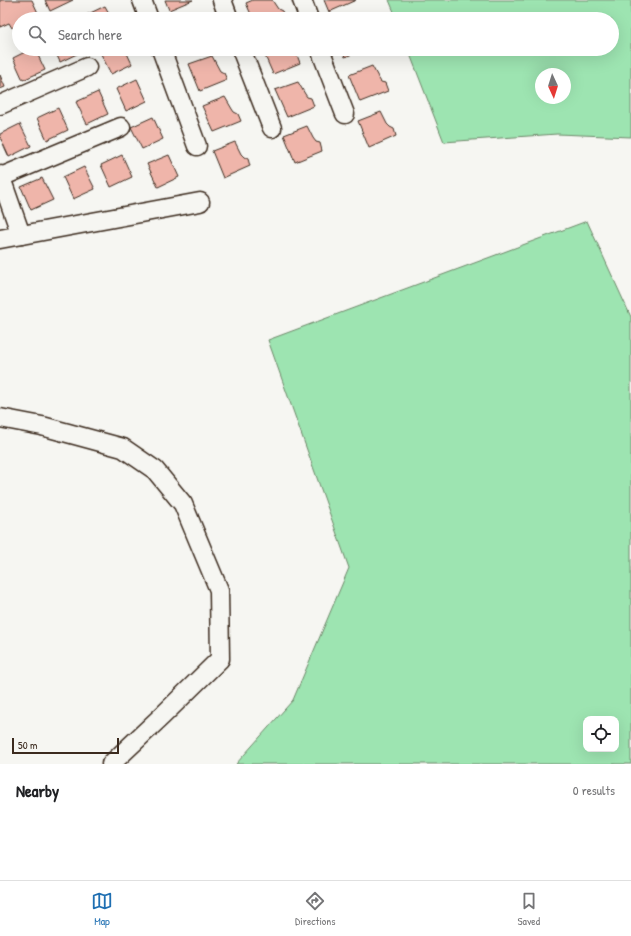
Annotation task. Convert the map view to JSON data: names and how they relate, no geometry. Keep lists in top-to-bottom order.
{
  "scale_bar": "50 m",
  "north": "bottom",
  "page": {
    "search": "Search here",
    "scale": "50 m",
    "heading": ["Nearby", "0 results"],
    "nav": ["Map", "Directions", "Saved"]
  }
}
